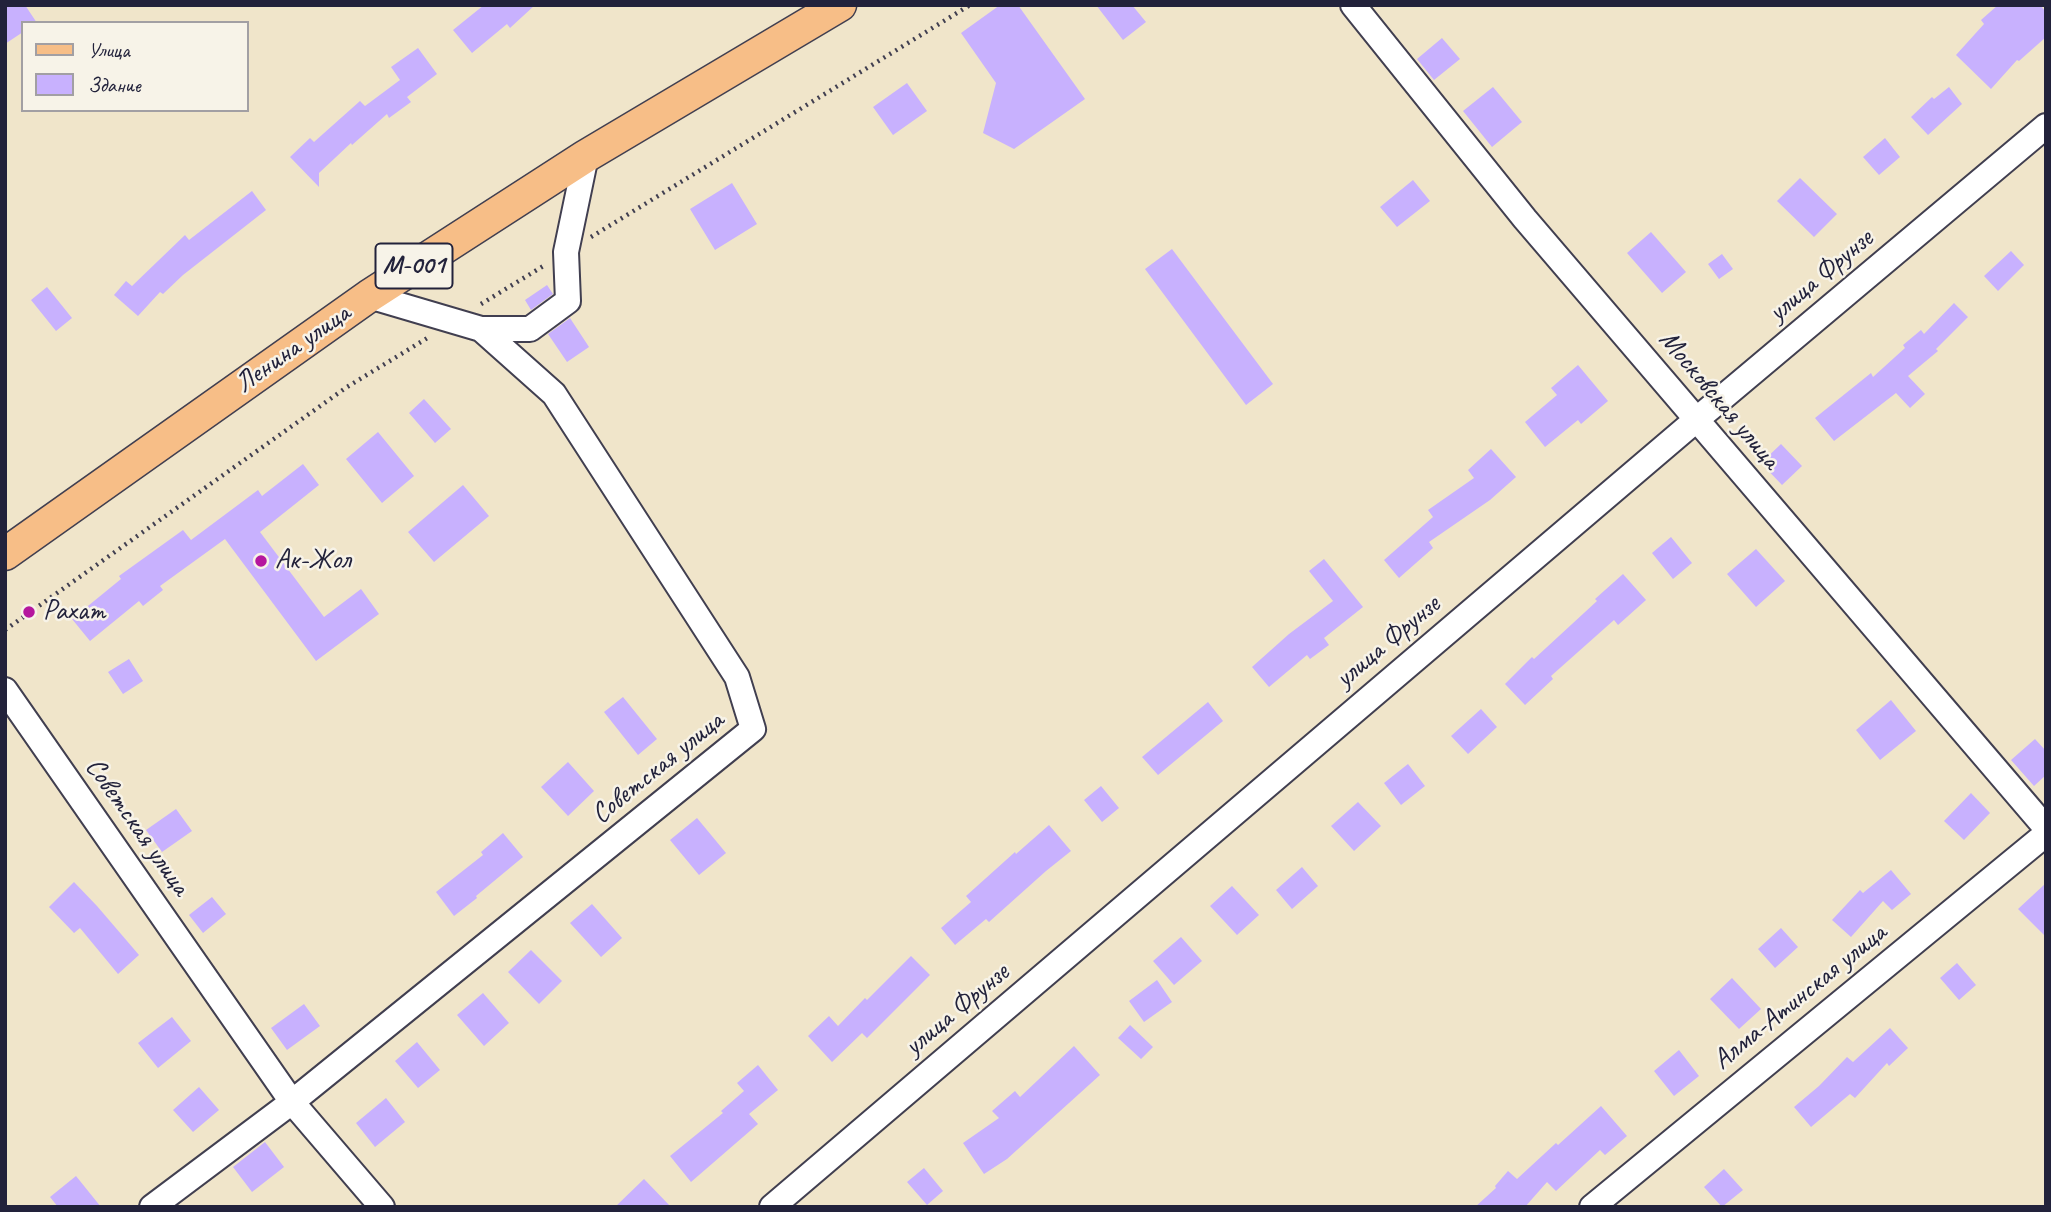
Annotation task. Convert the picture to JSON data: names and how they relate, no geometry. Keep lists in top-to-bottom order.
{
  "streets": {
    "main road": ["М-001", "Ленина улица"],
    "street": [
      "улица Фрунзе",
      "Московская улица",
      "Советская улица",
      "Алма-Атинская улица"
    ]
  },
  "crossings": [
    ["улица Фрунзе", "Московская улица"],
    ["Ленина улица", "Советская улица"]
  ],
  "places": ["Ак-Жол", "Рахат"],
  "legend": ["Улица", "Здание"]
}
